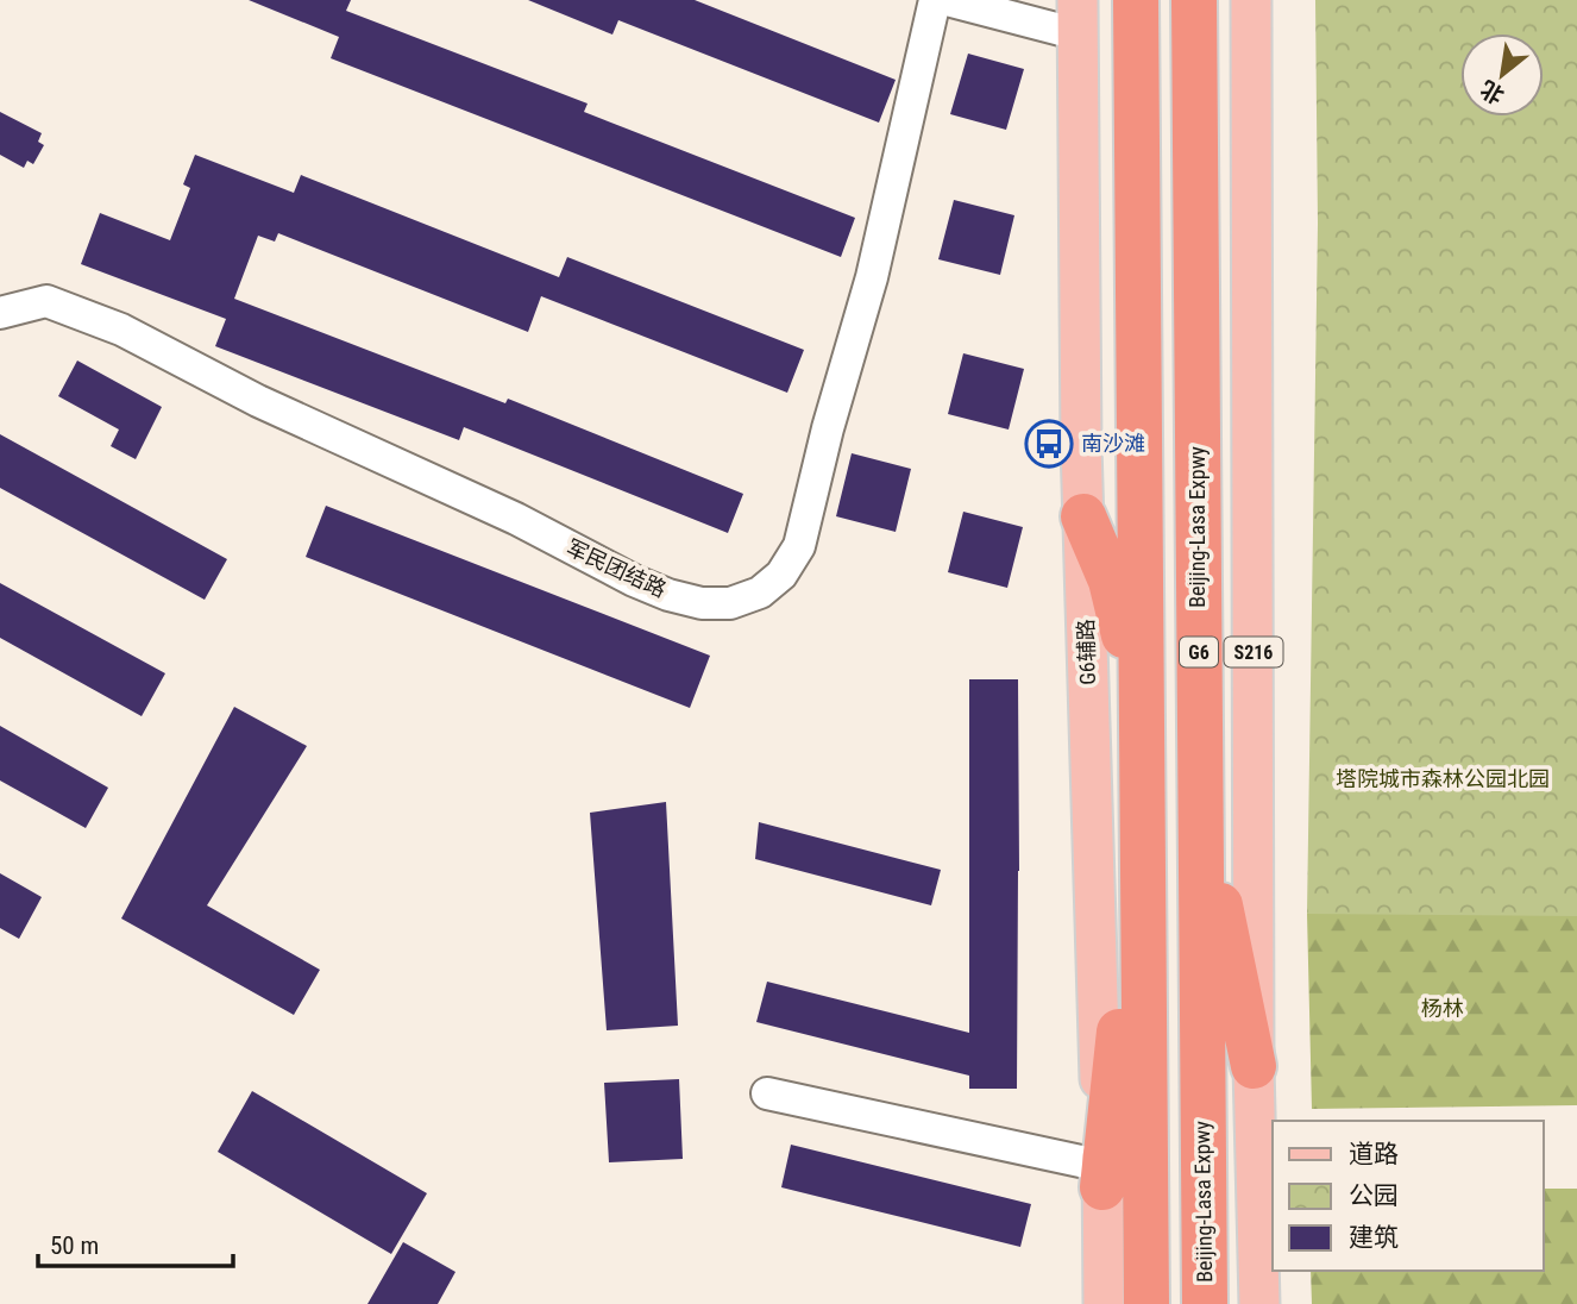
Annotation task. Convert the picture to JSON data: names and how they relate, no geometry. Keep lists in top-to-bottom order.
{
  "streets": {
    "highway": ["Beijing-Lasa Expwy", "G6"],
    "main road": ["G6辅路", "S216"],
    "street": ["军民团结路"]
  },
  "parks": ["塔院城市森林公园北园", "杨林"],
  "places": {
    "bus stop": ["南沙滩"]
  },
  "legend": ["道路", "公园", "建筑"],
  "scale_bar": "50 m",
  "north": "bottom left"
}
